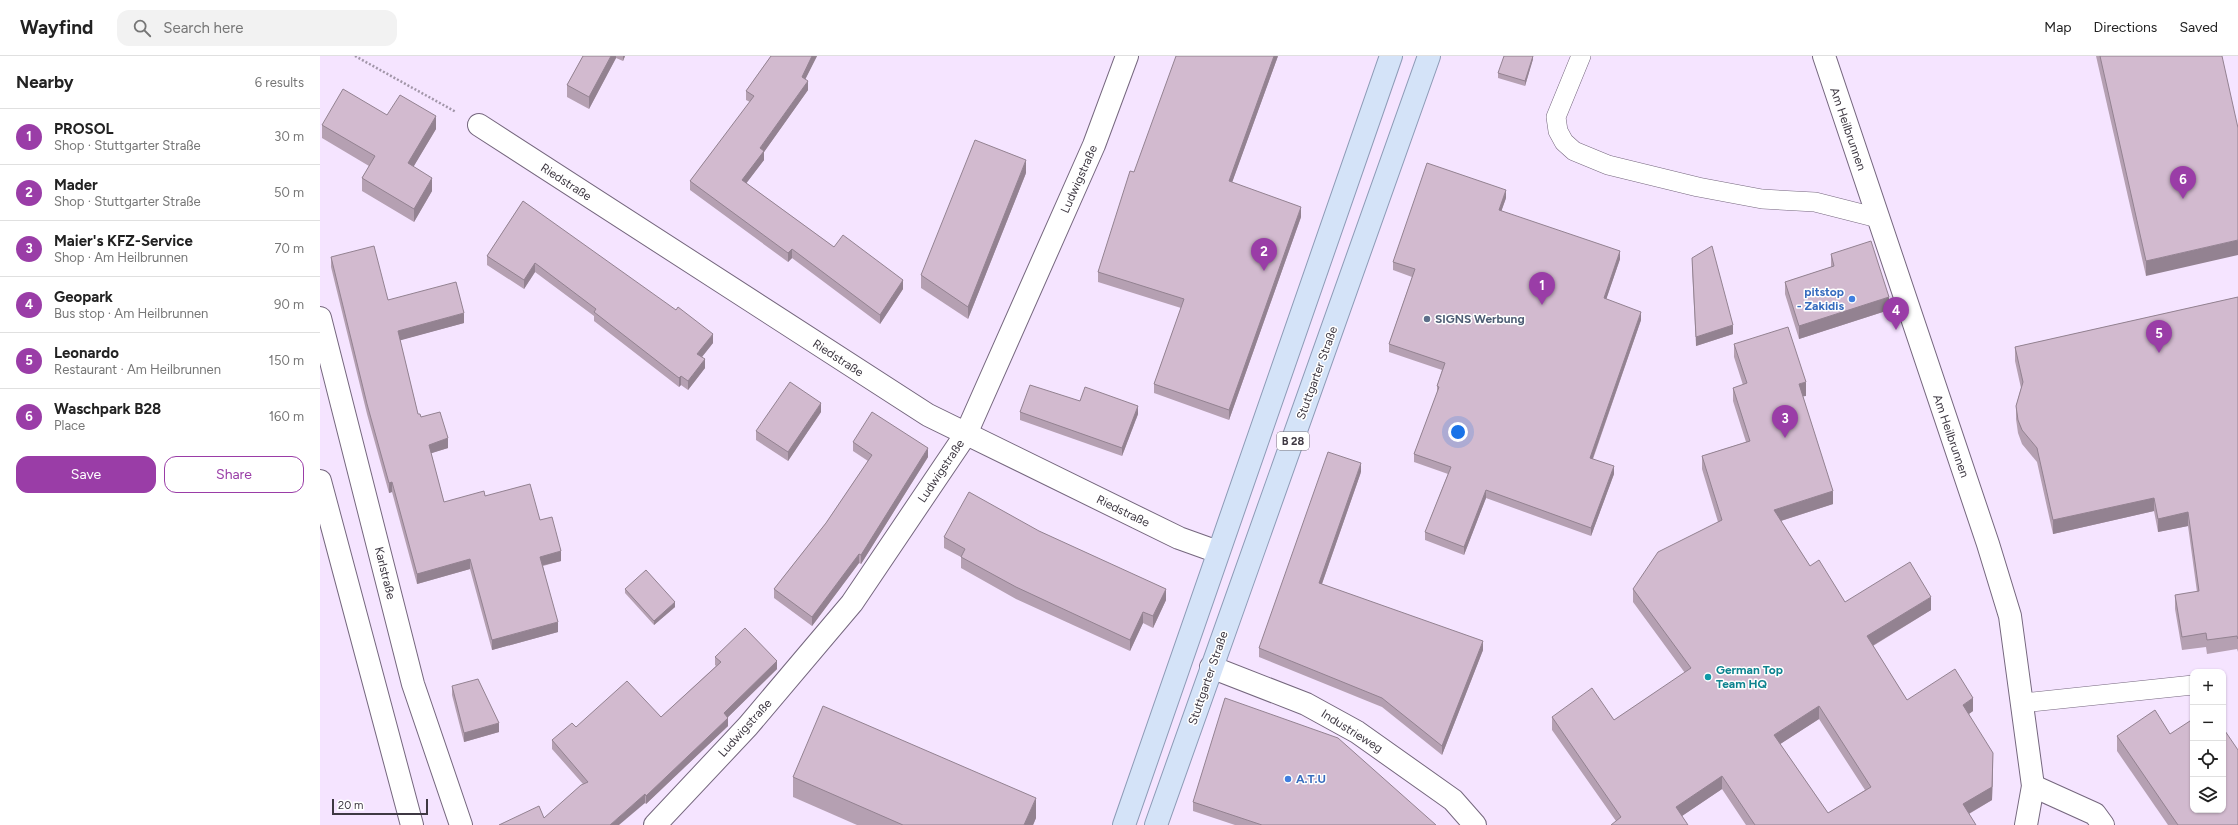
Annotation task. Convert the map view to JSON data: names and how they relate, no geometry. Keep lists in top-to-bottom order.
{
  "streets": {
    "main road": ["Stuttgarter Straße", "B 28"],
    "street": [
      "Am Heilbrunnen",
      "Ludwigstraße",
      "Riedstraße",
      "Karlstraße",
      "Industrieweg"
    ]
  },
  "crossings": [
    ["Ludwigstraße", "Riedstraße"],
    ["Riedstraße", "B 28"],
    ["Stuttgarter Straße", "Industrieweg"]
  ],
  "places": [
    "pitstop - Zakidis",
    "SIGNS Werbung",
    "German Top Team HQ",
    "A.T.U"
  ],
  "scale_bar": "20 m",
  "page": {
    "header": "Wayfind",
    "search": "Search here",
    "nav": ["Map", "Directions", "Saved"],
    "heading": ["Nearby", "6 results"],
    "list": [
      {
        "mark": "1",
        "name": "PROSOL",
        "note": "Shop · Stuttgarter Straße",
        "value": "30 m"
      },
      {
        "mark": "2",
        "name": "Mader",
        "note": "Shop · Stuttgarter Straße",
        "value": "50 m"
      },
      {
        "mark": "3",
        "name": "Maier's KFZ-Service",
        "note": "Shop · Am Heilbrunnen",
        "value": "70 m"
      },
      {
        "mark": "4",
        "name": "Geopark",
        "note": "Bus stop · Am Heilbrunnen",
        "value": "90 m"
      },
      {
        "mark": "5",
        "name": "Leonardo",
        "note": "Restaurant · Am Heilbrunnen",
        "value": "150 m"
      },
      {
        "mark": "6",
        "name": "Waschpark B28",
        "note": "Place",
        "value": "160 m"
      }
    ],
    "pins": [
      "6",
      "2",
      "1",
      "4",
      "5",
      "3"
    ],
    "buttons": ["Save", "Share"],
    "map_buttons": ["+", "−"],
    "scale": "20 m"
  }
}
